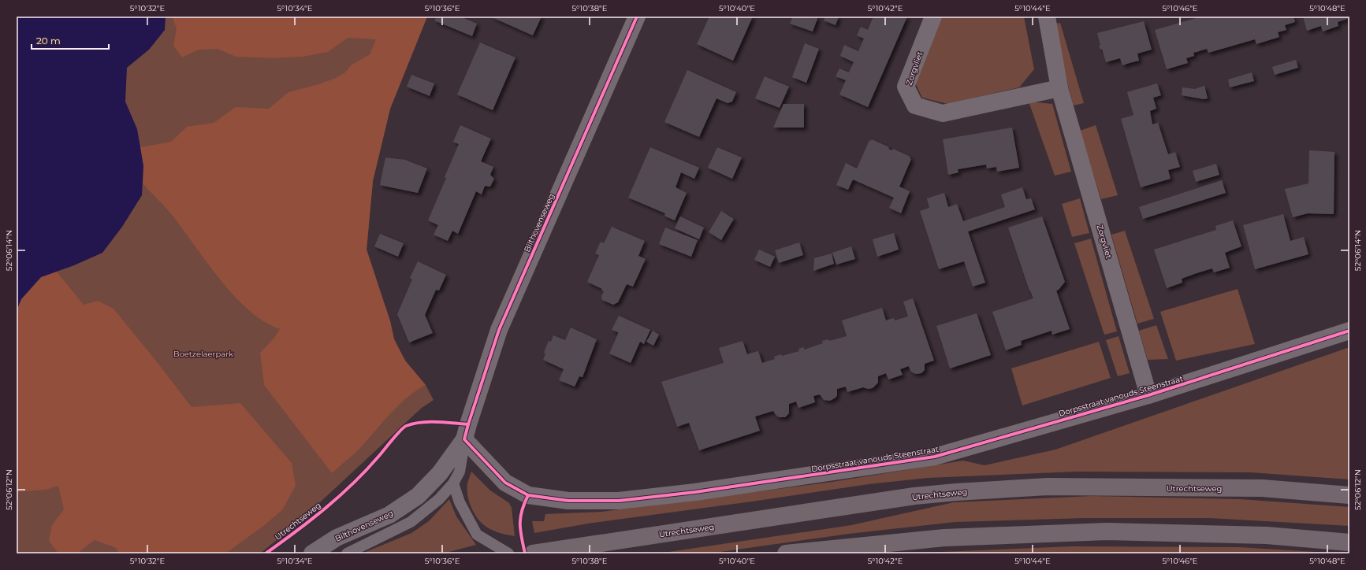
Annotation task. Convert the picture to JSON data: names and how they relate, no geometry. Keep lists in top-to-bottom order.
{
  "streets": {
    "main road": ["Utrechtseweg"],
    "street": ["Zorgvliet", "Bilthovenseweg", "Dorpsstraat vanouds Steenstraat"]
  },
  "crossings": [
    ["Zorgvliet", "Dorpsstraat vanouds Steenstraat"],
    ["Bilthovenseweg", "Dorpsstraat vanouds Steenstraat"]
  ],
  "parks": ["Boetzelaerpark"],
  "scale_bar": "20 m",
  "coordinates": [
    "5°10'32\"E",
    "5°10'34\"E",
    "5°10'36\"E",
    "5°10'38\"E",
    "5°10'40\"E",
    "5°10'42\"E",
    "5°10'44\"E",
    "5°10'46\"E",
    "5°10'48\"E",
    "52°06'14\"N",
    "52°06'12\"N"
  ]
}
